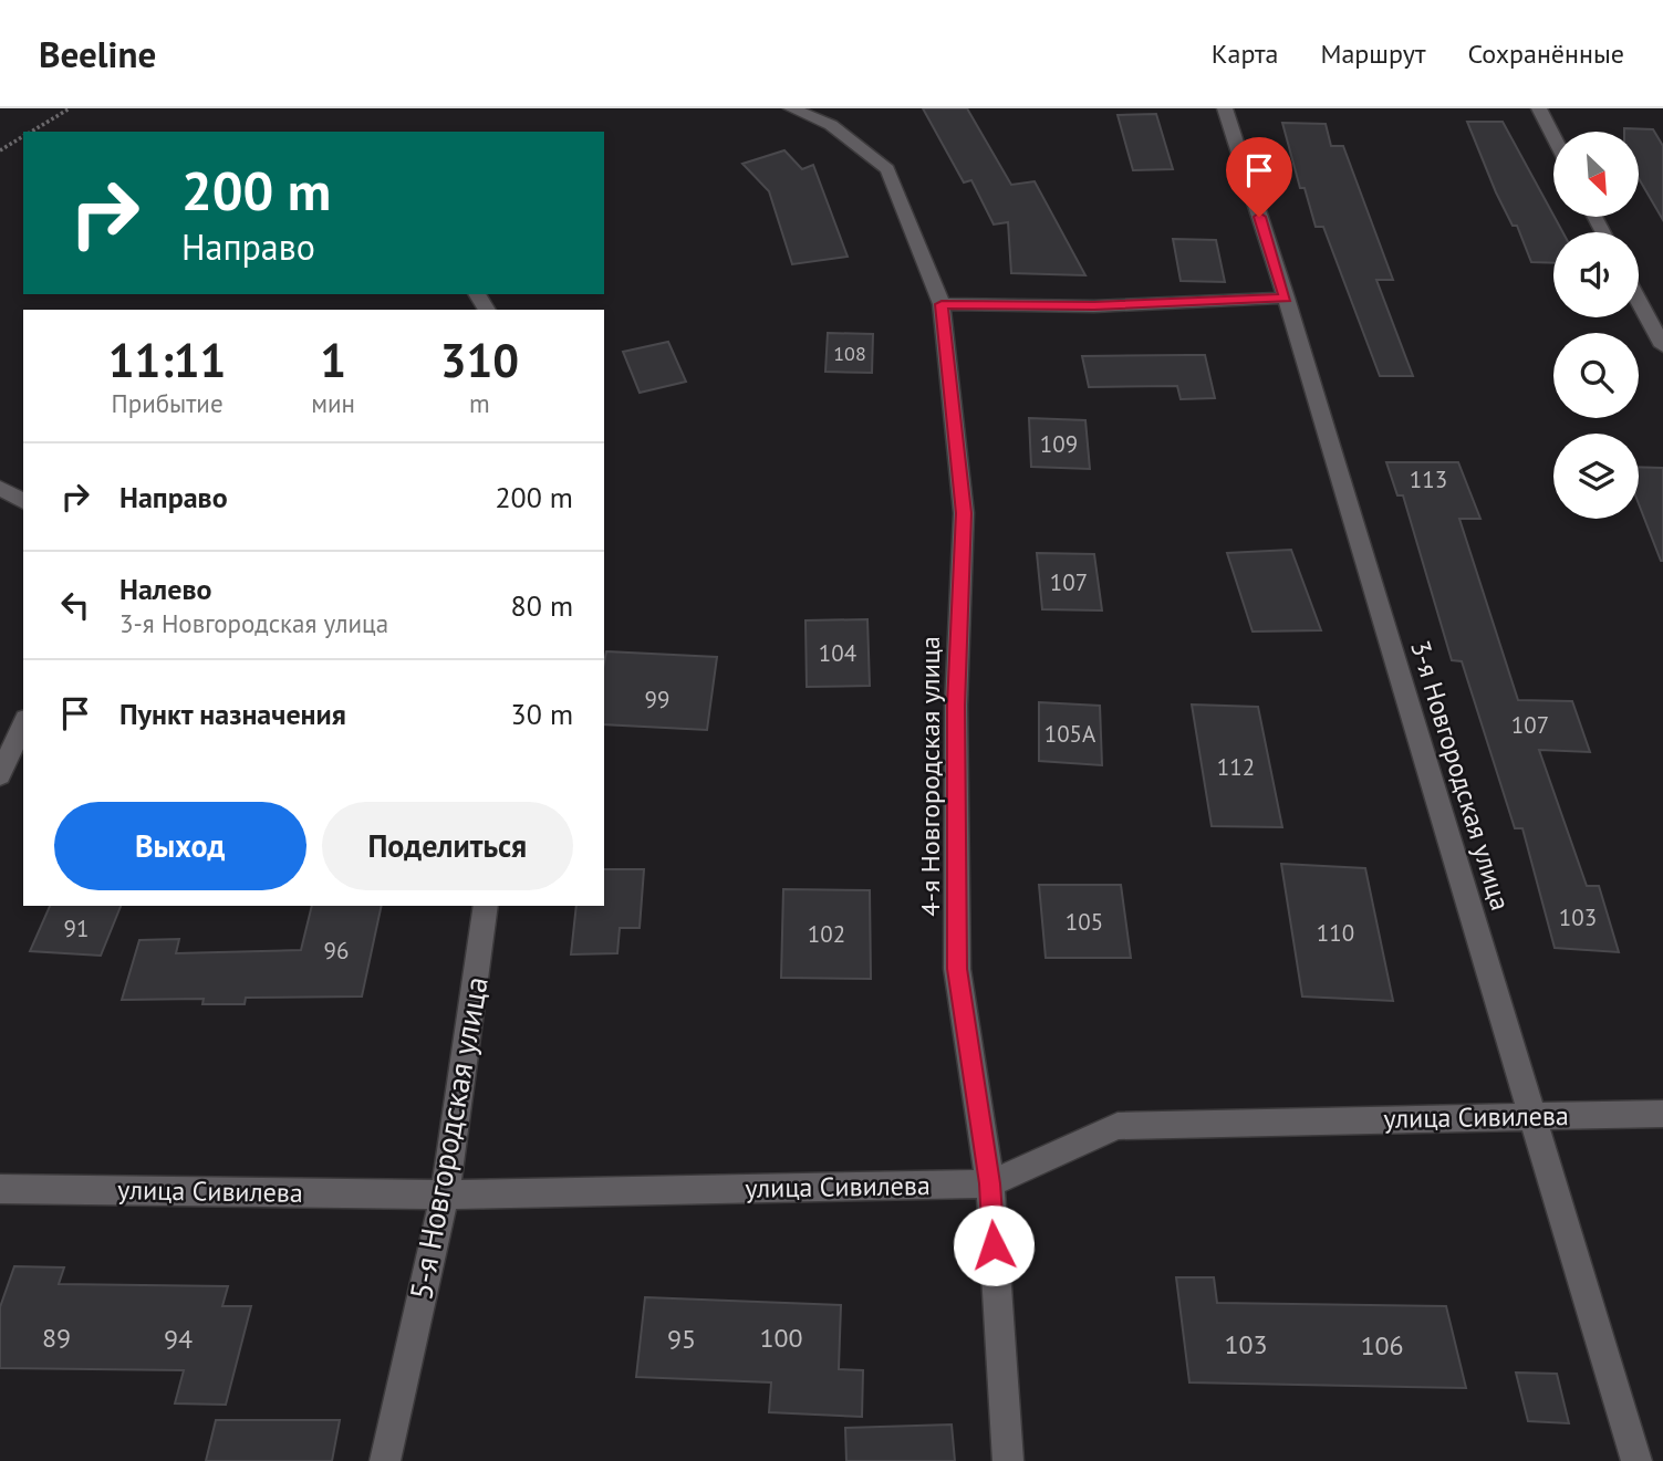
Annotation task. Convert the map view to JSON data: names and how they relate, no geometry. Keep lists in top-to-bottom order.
{
  "streets": {
    "street": [
      "3-я Новгородская улица",
      "4-я Новгородская улица",
      "улица Сивилева",
      "5-я Новгородская улица"
    ]
  },
  "crossings": [
    ["3-я Новгородская улица", "улица Сивилева"],
    ["4-я Новгородская улица", "улица Сивилева"],
    ["улица Сивилева", "5-я Новгородская улица"]
  ],
  "house_numbers": [
    "108",
    "109",
    "113",
    "107",
    "104",
    "99",
    "107",
    "105А",
    "112",
    "103",
    "105",
    "91",
    "110",
    "102",
    "96",
    "89",
    "100",
    "94",
    "95",
    "103",
    "106"
  ],
  "north": "bottom right",
  "page": {
    "header": "Beeline",
    "nav": ["Карта", "Маршрут", "Сохранённые"],
    "turn": ["200 m", "Направо"],
    "eta": [
      "11:11",
      "Прибытие",
      "1",
      "мин",
      "310",
      "m"
    ],
    "list": [
      {
        "name": "Направо",
        "value": "200 m"
      },
      {
        "name": "Налево",
        "note": "3-я Новгородская улица",
        "value": "80 m"
      },
      {
        "name": "Пункт назначения",
        "value": "30 m"
      }
    ],
    "buttons": ["Выход", "Поделиться"]
  }
}
